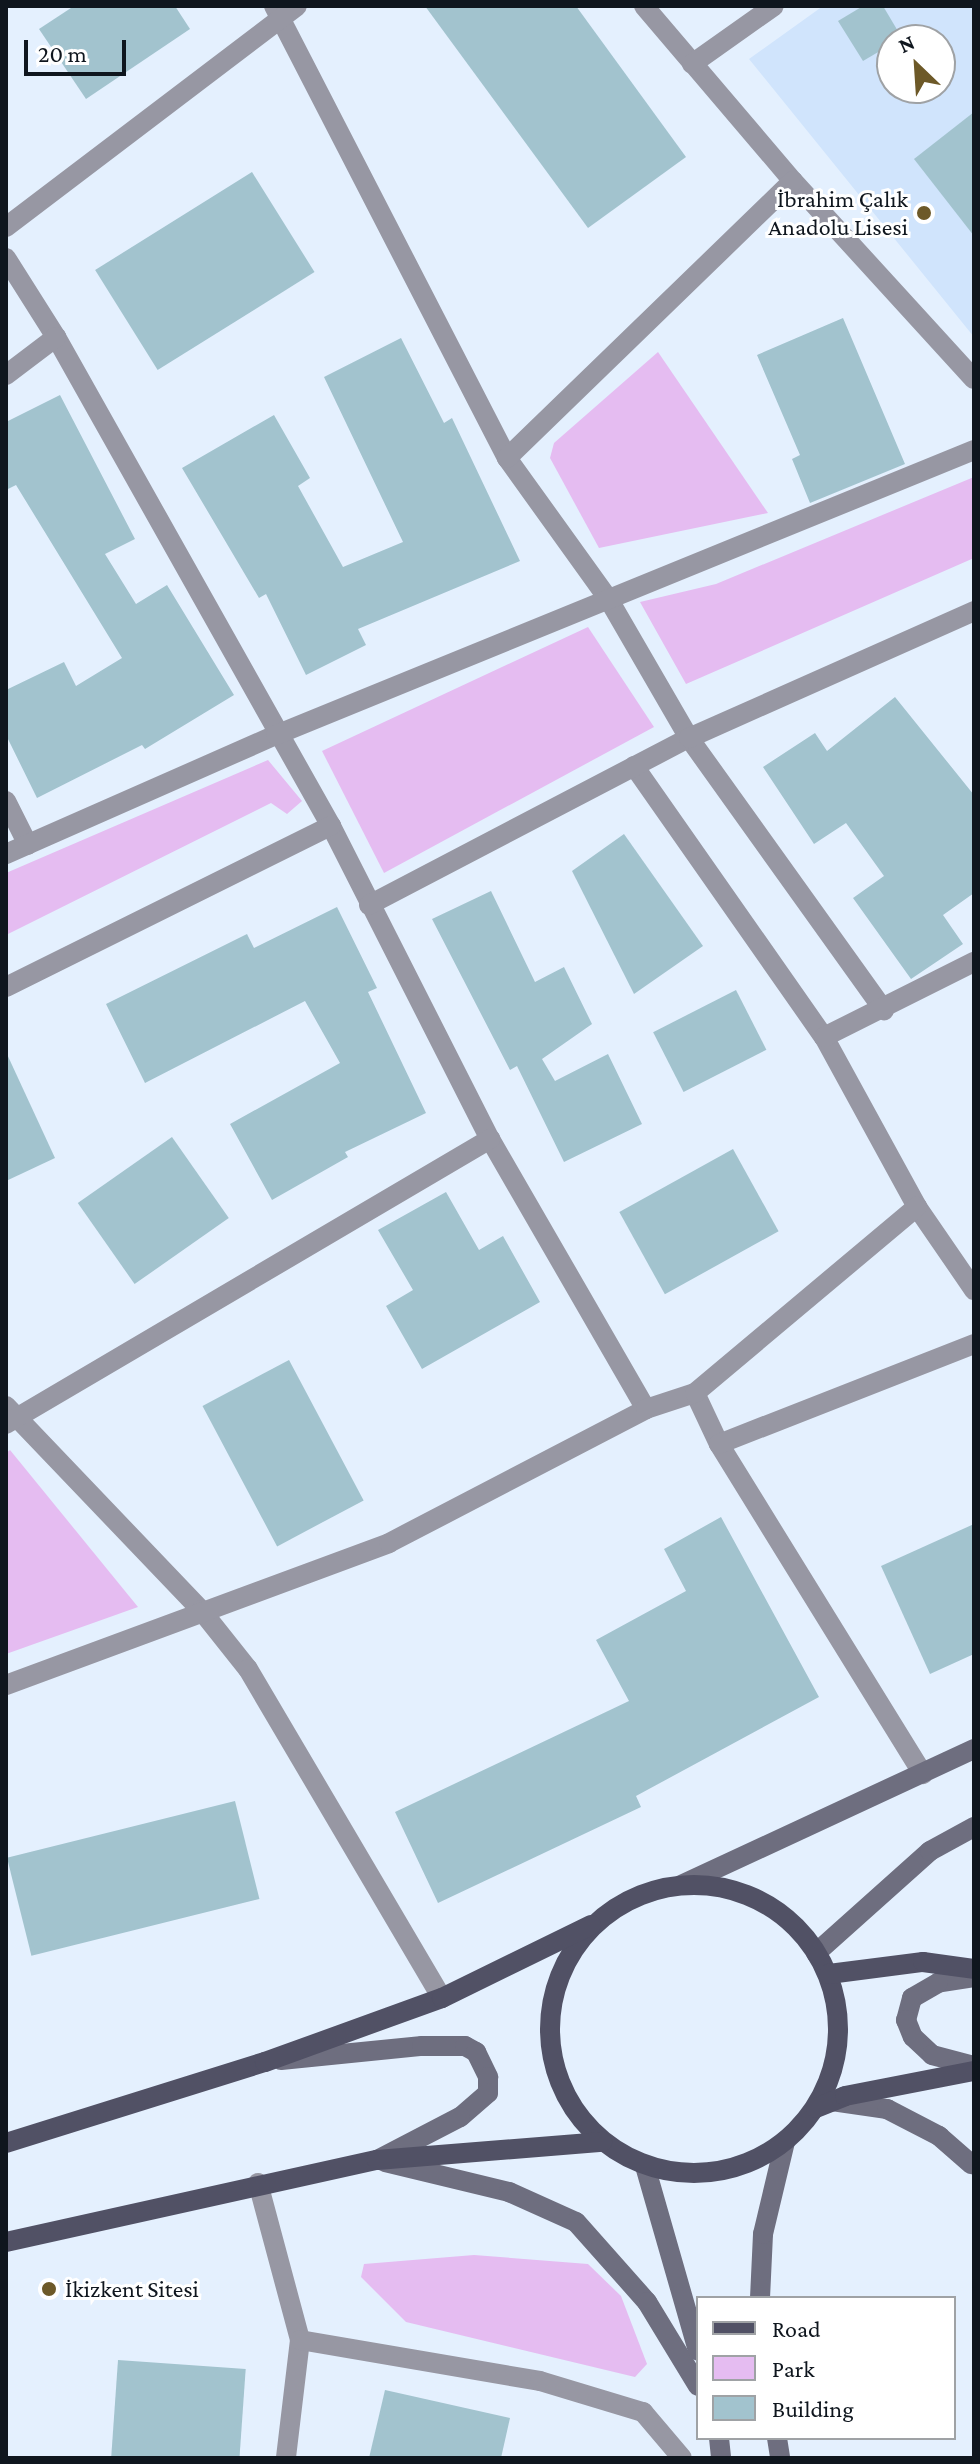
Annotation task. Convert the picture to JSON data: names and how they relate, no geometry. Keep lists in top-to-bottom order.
{
  "places": ["İbrahim Çalık Anadolu Lisesi", "İkizkent Sitesi"],
  "legend": ["Road", "Park", "Building"],
  "scale_bar": "20 m",
  "north": "top left"
}
